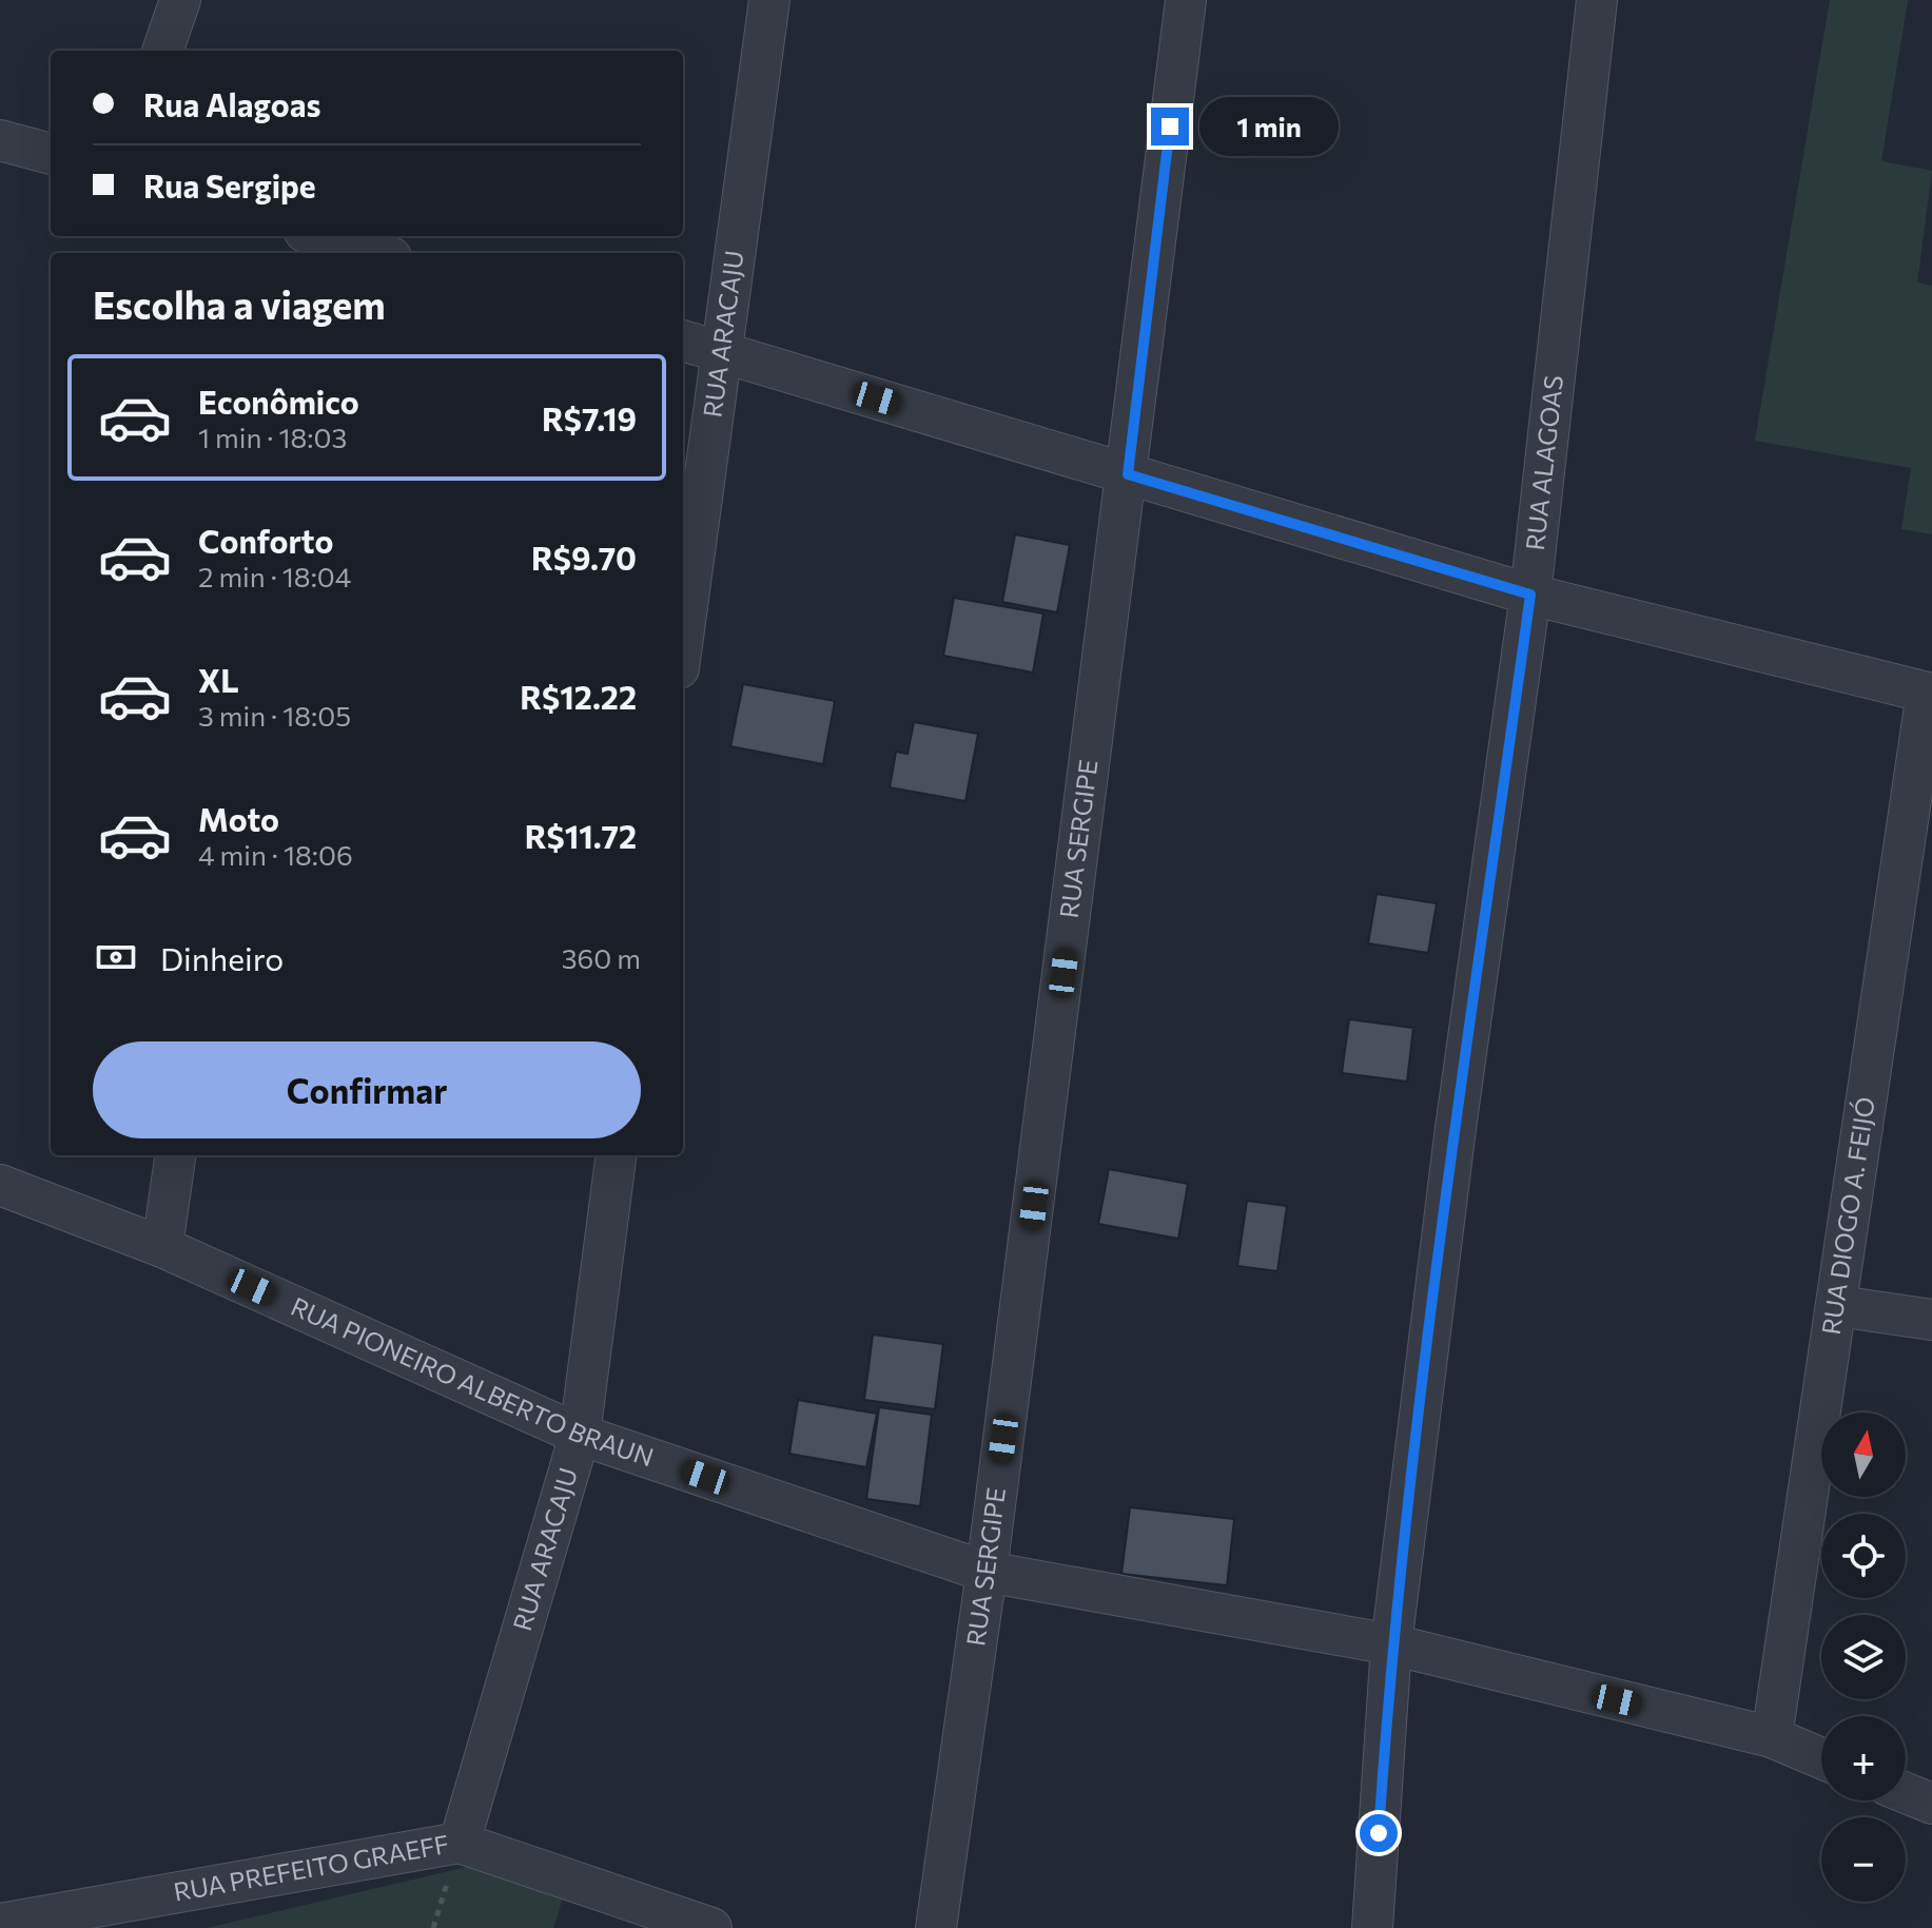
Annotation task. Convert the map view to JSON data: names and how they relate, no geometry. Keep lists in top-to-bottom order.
{
  "streets": {
    "street": [
      "RUA ARACAJU",
      "RUA ALAGOAS",
      "RUA SERGIPE",
      "RUA DIOGO A. FEIJÓ",
      "RUA PIONEIRO ALBERTO BRAUN",
      "RUA PREFEITO GRAEFF"
    ]
  },
  "crossings": [
    ["RUA ARACAJU", "RUA PIONEIRO ALBERTO BRAUN"],
    ["RUA ARACAJU", "RUA PREFEITO GRAEFF"],
    ["RUA ALAGOAS", "RUA PIONEIRO ALBERTO BRAUN"],
    ["RUA SERGIPE", "RUA PIONEIRO ALBERTO BRAUN"],
    ["RUA DIOGO A. FEIJÓ", "RUA PIONEIRO ALBERTO BRAUN"]
  ],
  "north": "top",
  "page": {
    "banner": ["Rua Alagoas", "Rua Sergipe"],
    "bubble": "1 min",
    "heading": "Escolha a viagem",
    "list": [
      {
        "name": "Econômico",
        "note": "1 min · 18:03",
        "value": "R$7.19"
      },
      {
        "name": "Conforto",
        "note": "2 min · 18:04",
        "value": "R$9.70"
      },
      {
        "name": "XL",
        "note": "3 min · 18:05",
        "value": "R$12.22"
      },
      {
        "name": "Moto",
        "note": "4 min · 18:06",
        "value": "R$11.72"
      }
    ],
    "pay": ["Dinheiro", "360 m"],
    "buttons": "Confirmar",
    "map_buttons": ["+", "−"]
  }
}
